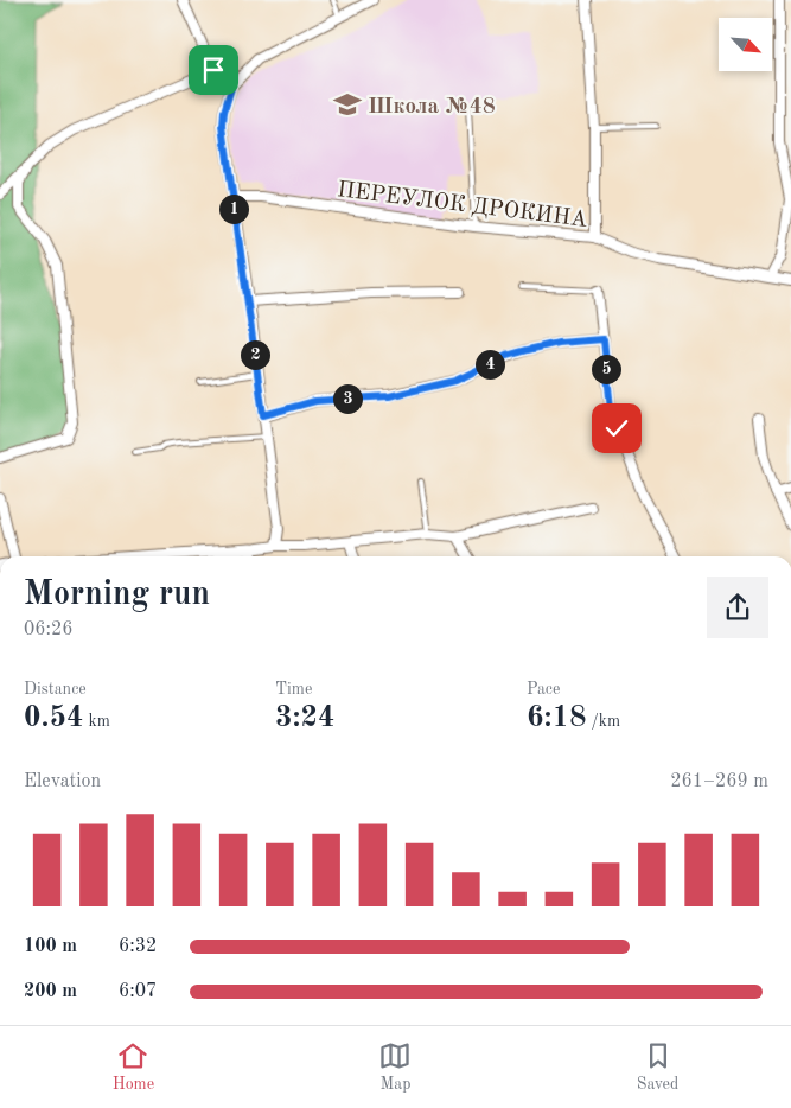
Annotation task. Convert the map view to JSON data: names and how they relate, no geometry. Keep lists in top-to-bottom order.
{
  "streets": {
    "street": ["ПЕРЕУЛОК ДРОКИНА"]
  },
  "places": {
    "school or university": ["Школа №48"]
  },
  "north": "bottom right",
  "page": {
    "pins": [
      "1",
      "2",
      "4",
      "5",
      "3"
    ],
    "heading": ["Morning run", "06:26"],
    "stats": [
      ["Distance", "0.54 km"],
      ["Time", "3:24"],
      ["Pace", "6:18 /km"]
    ],
    "chart": ["Elevation", "261–269 m"],
    "list": [
      {
        "name": "100 m",
        "note": "6:32"
      },
      {
        "name": "200 m",
        "note": "6:07"
      }
    ],
    "tabs": ["Home", "Map", "Saved"]
  }
}
